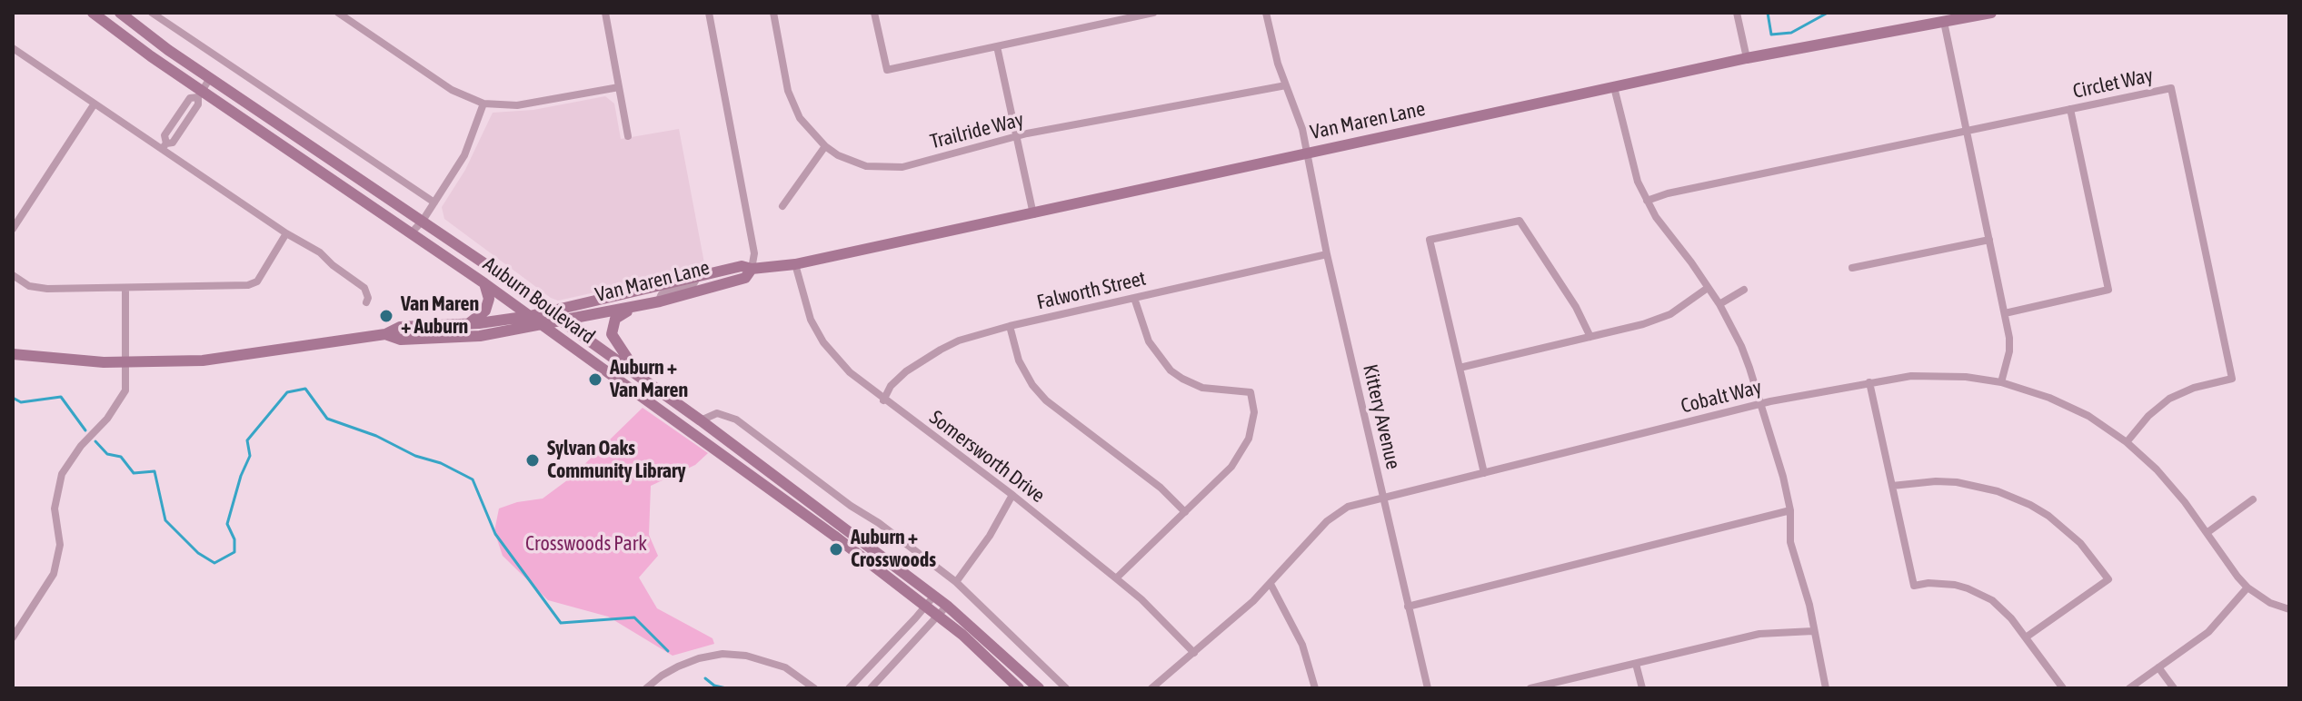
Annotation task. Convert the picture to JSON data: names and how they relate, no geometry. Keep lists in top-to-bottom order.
{
  "streets": {
    "main road": ["Van Maren Lane", "Auburn Boulevard"],
    "street": [
      "Circlet Way",
      "Trailride Way",
      "Falworth Street",
      "Cobalt Way",
      "Kittery Avenue",
      "Somersworth Drive"
    ]
  },
  "crossings": [
    ["Circlet Way", "Cobalt Way"],
    ["Van Maren Lane", "Auburn Boulevard"],
    ["Van Maren Lane", "Kittery Avenue"],
    ["Van Maren Lane", "Somersworth Drive"],
    ["Trailride Way", "Kittery Avenue"],
    ["Falworth Street", "Kittery Avenue"],
    ["Falworth Street", "Somersworth Drive"],
    ["Cobalt Way", "Kittery Avenue"],
    ["Cobalt Way", "Somersworth Drive"]
  ],
  "parks": ["Crosswoods Park"],
  "places": [
    "Van Maren + Auburn",
    "Auburn + Van Maren",
    "Sylvan Oaks Community Library",
    "Auburn + Crosswoods"
  ]
}
